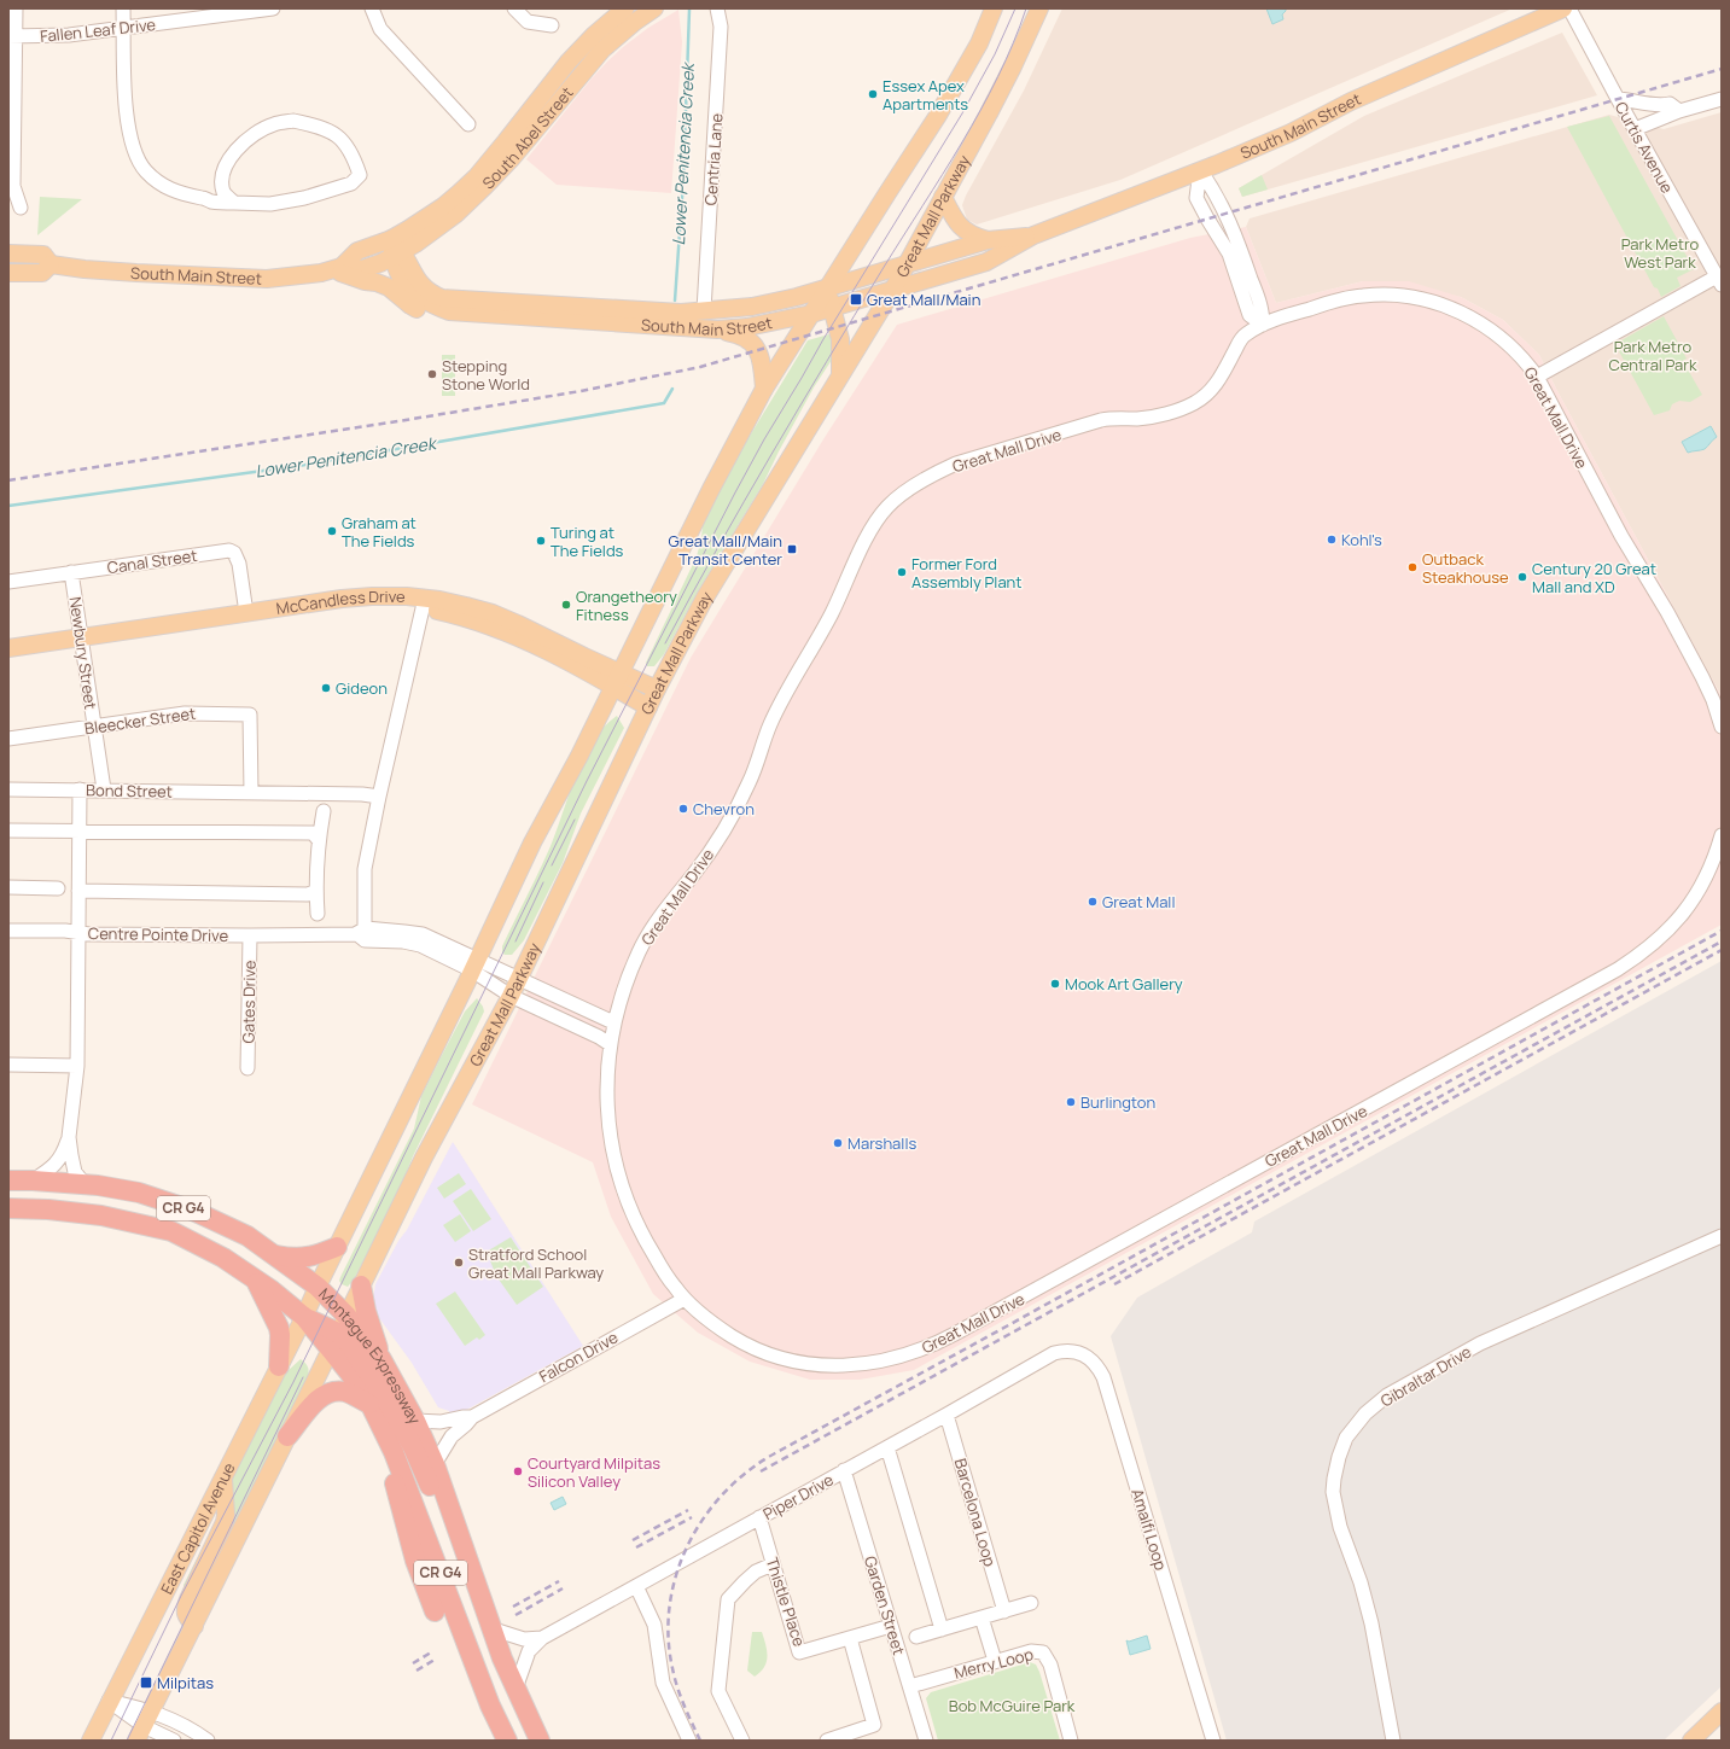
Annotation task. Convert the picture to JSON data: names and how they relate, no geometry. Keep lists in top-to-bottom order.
{
  "streets": {
    "highway": ["CR G4", "Montague Expressway"],
    "main road": [
      "South Main Street",
      "South Abel Street",
      "Great Mall Parkway",
      "McCandless Drive",
      "East Capitol Avenue"
    ],
    "street": [
      "Fallen Leaf Drive",
      "Curtis Avenue",
      "Centria Lane",
      "Great Mall Drive",
      "Canal Street",
      "Newbury Street",
      "Bleecker Street",
      "Bond Street",
      "Centre Pointe Drive",
      "Gates Drive",
      "Falcon Drive",
      "Gibraltar Drive",
      "Piper Drive",
      "Barcelona Loop",
      "Amalfi Loop",
      "Thistle Place",
      "Garden Street",
      "Merry Loop"
    ]
  },
  "crossings": [
    ["South Main Street", "South Abel Street"],
    ["South Main Street", "Centria Lane"],
    ["South Main Street", "Great Mall Parkway"],
    ["Great Mall Parkway", "McCandless Drive"],
    ["Great Mall Parkway", "Centre Pointe Drive"],
    ["Great Mall Parkway", "Montague Expressway"],
    ["Great Mall Drive", "Centre Pointe Drive"],
    ["Great Mall Drive", "Falcon Drive"],
    ["Canal Street", "McCandless Drive"],
    ["Canal Street", "Newbury Street"],
    ["McCandless Drive", "Newbury Street"],
    ["Newbury Street", "Bleecker Street"],
    ["Newbury Street", "Bond Street"],
    ["Bleecker Street", "Bond Street"],
    ["Centre Pointe Drive", "Gates Drive"],
    ["Centre Pointe Drive", "Montague Expressway"],
    ["Falcon Drive", "Montague Expressway"],
    ["Montague Expressway", "Piper Drive"],
    ["Montague Expressway", "East Capitol Avenue"],
    ["Piper Drive", "Barcelona Loop"],
    ["Piper Drive", "Amalfi Loop"],
    ["Piper Drive", "Thistle Place"],
    ["Piper Drive", "Garden Street"],
    ["Thistle Place", "Garden Street"],
    ["Garden Street", "Merry Loop"]
  ],
  "water": ["Lower Penitencia Creek"],
  "parks": ["Park Metro West Park", "Park Metro Central Park", "Bob McGuire Park"],
  "places": {
    "other": [
      "Essex Apex Apartments",
      "Stepping Stone World",
      "Graham at The Fields",
      "Kohl's",
      "Turing at The Fields",
      "Outback Steakhouse",
      "Former Ford Assembly Plant",
      "Century 20 Great Mall and XD",
      "Orangetheory Fitness",
      "Gideon",
      "Chevron",
      "Great Mall",
      "Mook Art Gallery",
      "Burlington",
      "Marshalls",
      "Stratford School Great Mall Parkway",
      "Courtyard Milpitas Silicon Valley"
    ],
    "transit": ["Great Mall/Main", "Great Mall/Main Transit Center", "Milpitas"]
  }
}
